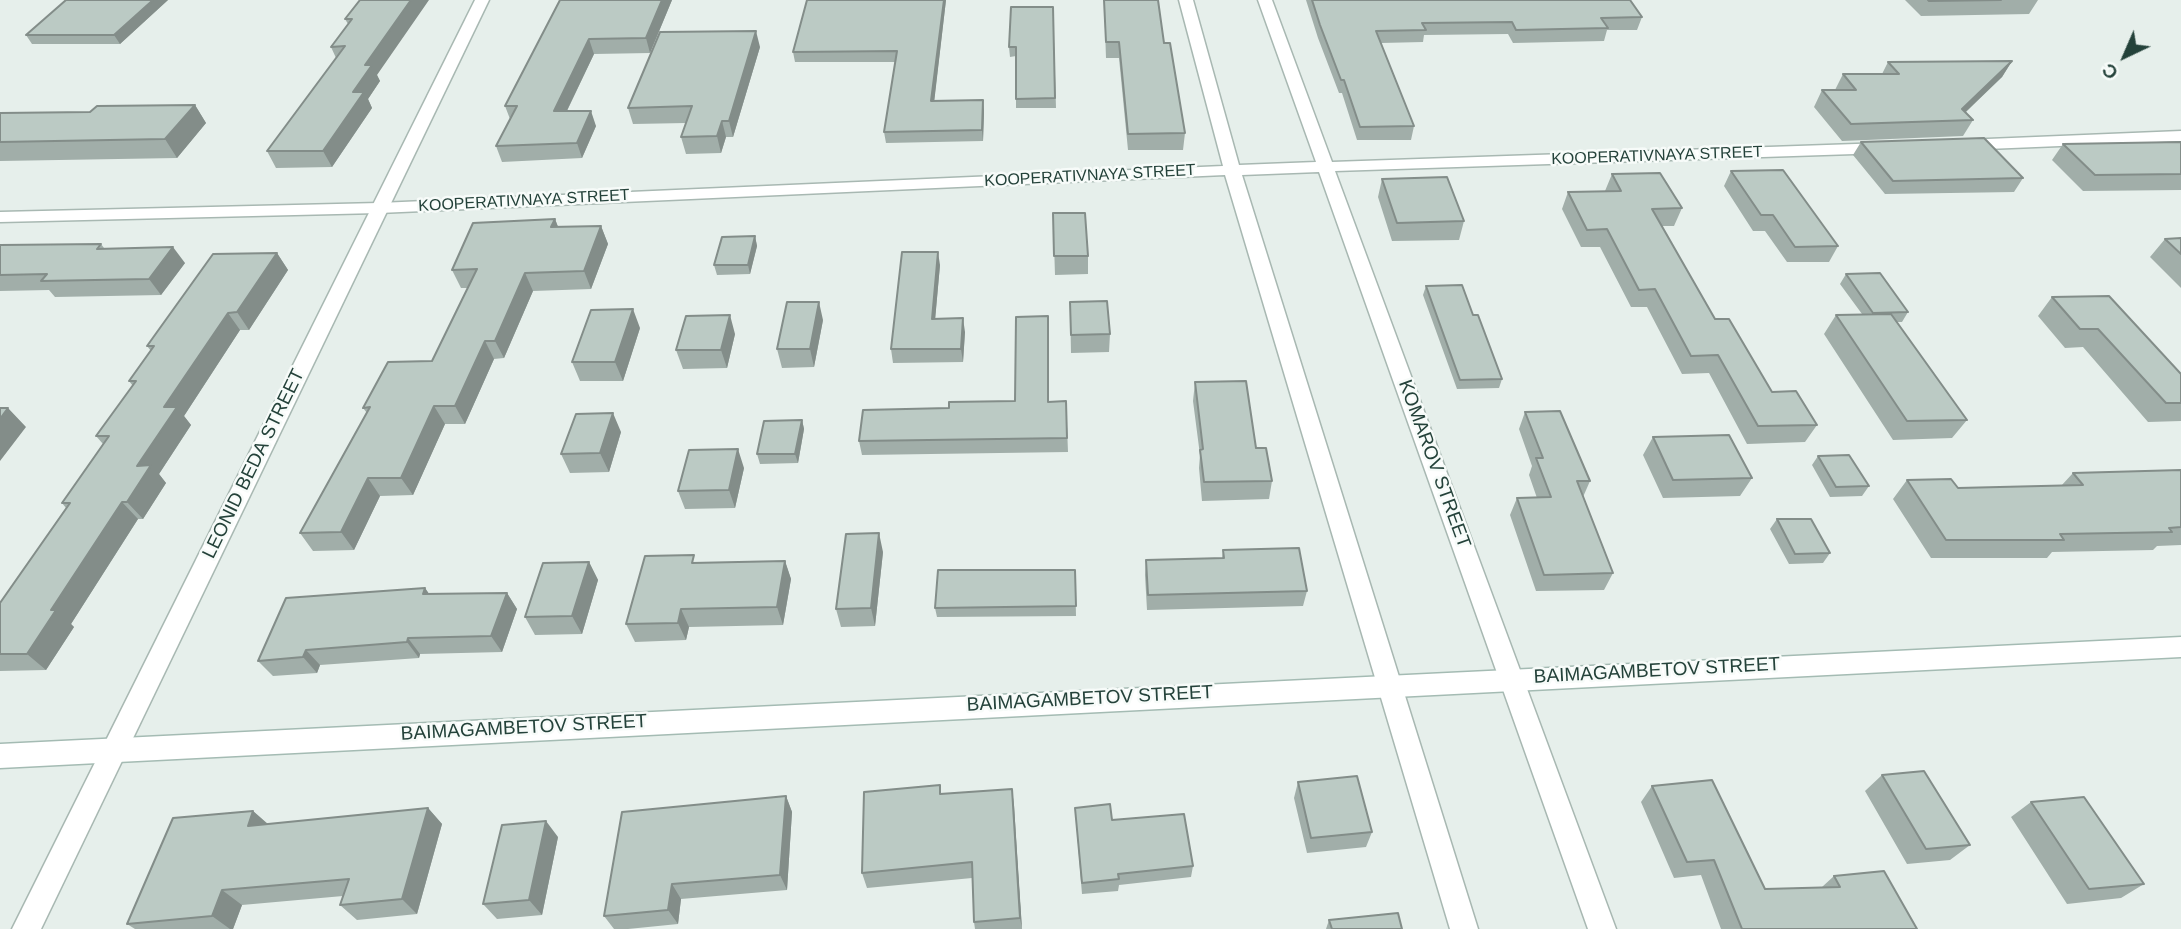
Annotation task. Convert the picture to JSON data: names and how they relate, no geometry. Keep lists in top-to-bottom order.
{
  "streets": {
    "street": [
      "KOOPERATIVNAYA STREET",
      "LEONID BEDA STREET",
      "KOMAROV STREET",
      "BAIMAGAMBETOV STREET"
    ]
  },
  "crossings": [
    ["KOOPERATIVNAYA STREET", "LEONID BEDA STREET"],
    ["KOOPERATIVNAYA STREET", "KOMAROV STREET"],
    ["LEONID BEDA STREET", "BAIMAGAMBETOV STREET"],
    ["KOMAROV STREET", "BAIMAGAMBETOV STREET"]
  ],
  "north": "bottom left"
}
